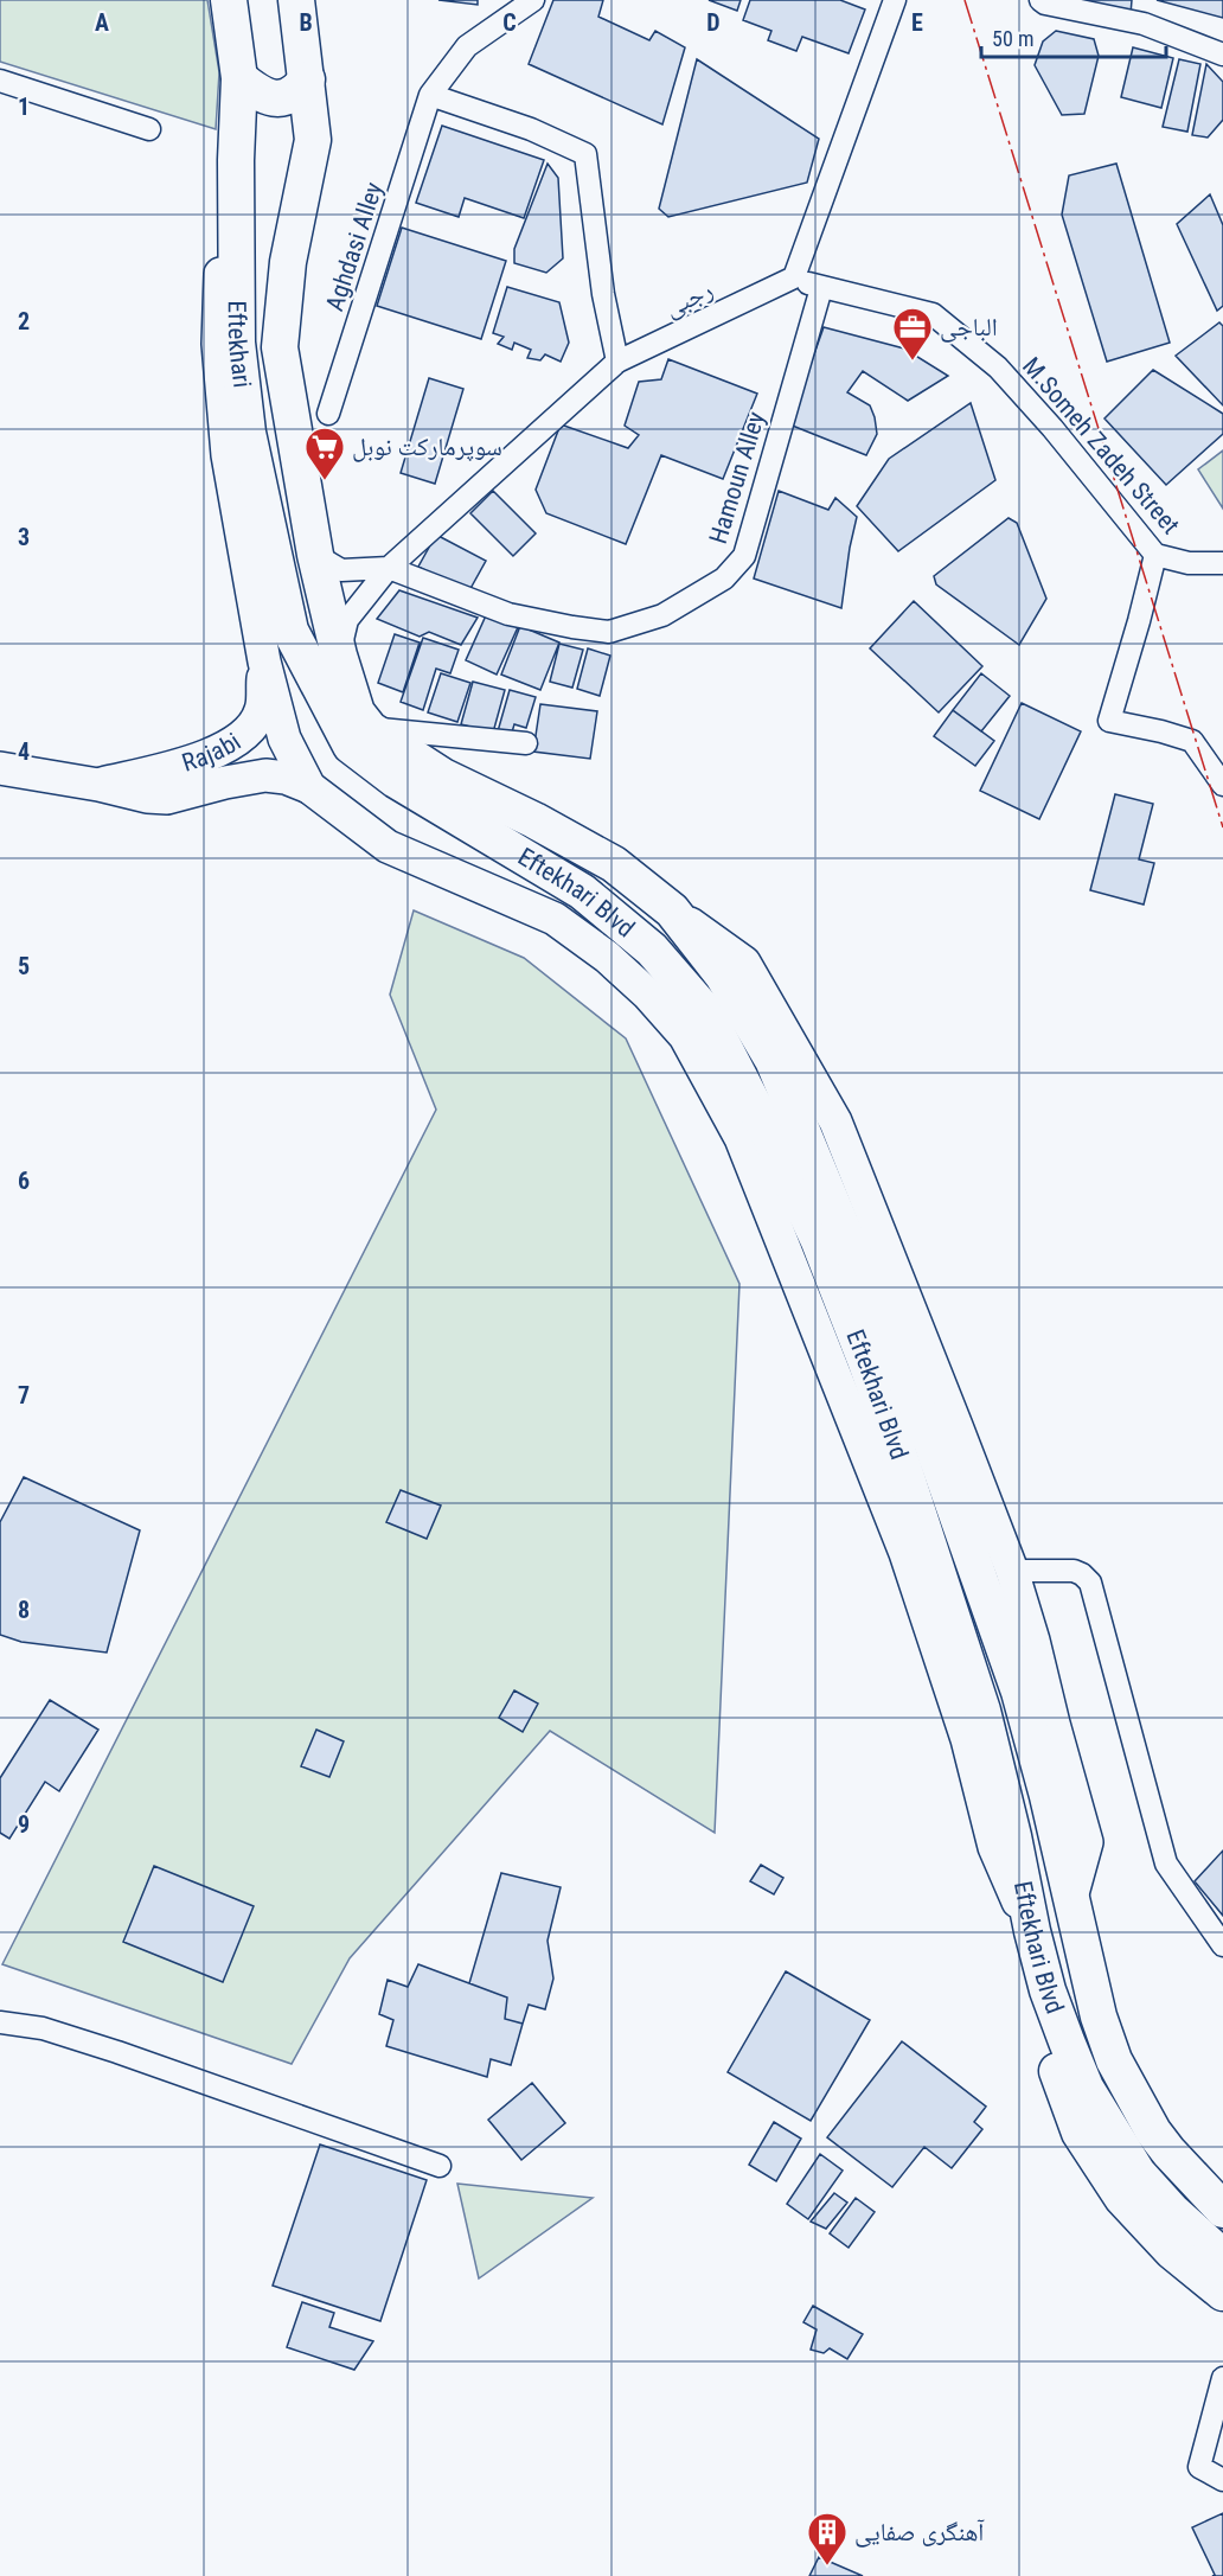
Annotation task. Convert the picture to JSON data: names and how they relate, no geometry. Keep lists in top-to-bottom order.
{
  "streets": {
    "main road": ["Eftekhari", "Rajabi", "Eftekhari Blvd"],
    "street": [
      "Aghdasi Alley",
      "رجبی",
      "M.Someh Zadeh Street",
      "Hamoun Alley"
    ]
  },
  "crossings": [
    ["رجبی", "Eftekhari"],
    ["رجبی", "M.Someh Zadeh Street"],
    ["رجبی", "Hamoun Alley"],
    ["رجبی", "Eftekhari Blvd"],
    ["Eftekhari", "Eftekhari Blvd"],
    ["M.Someh Zadeh Street", "Hamoun Alley"]
  ],
  "places": {
    "office": ["الباجی"],
    "supermarket": ["سوپرمارکت نوبل"],
    "building": ["آهنگری صفایی"]
  },
  "scale_bar": "50 m",
  "grid": {
    "columns": [
      "A",
      "B",
      "C",
      "D",
      "E"
    ],
    "rows": [
      "1",
      "2",
      "3",
      "4",
      "5",
      "6",
      "7",
      "8",
      "9"
    ]
  }
}
